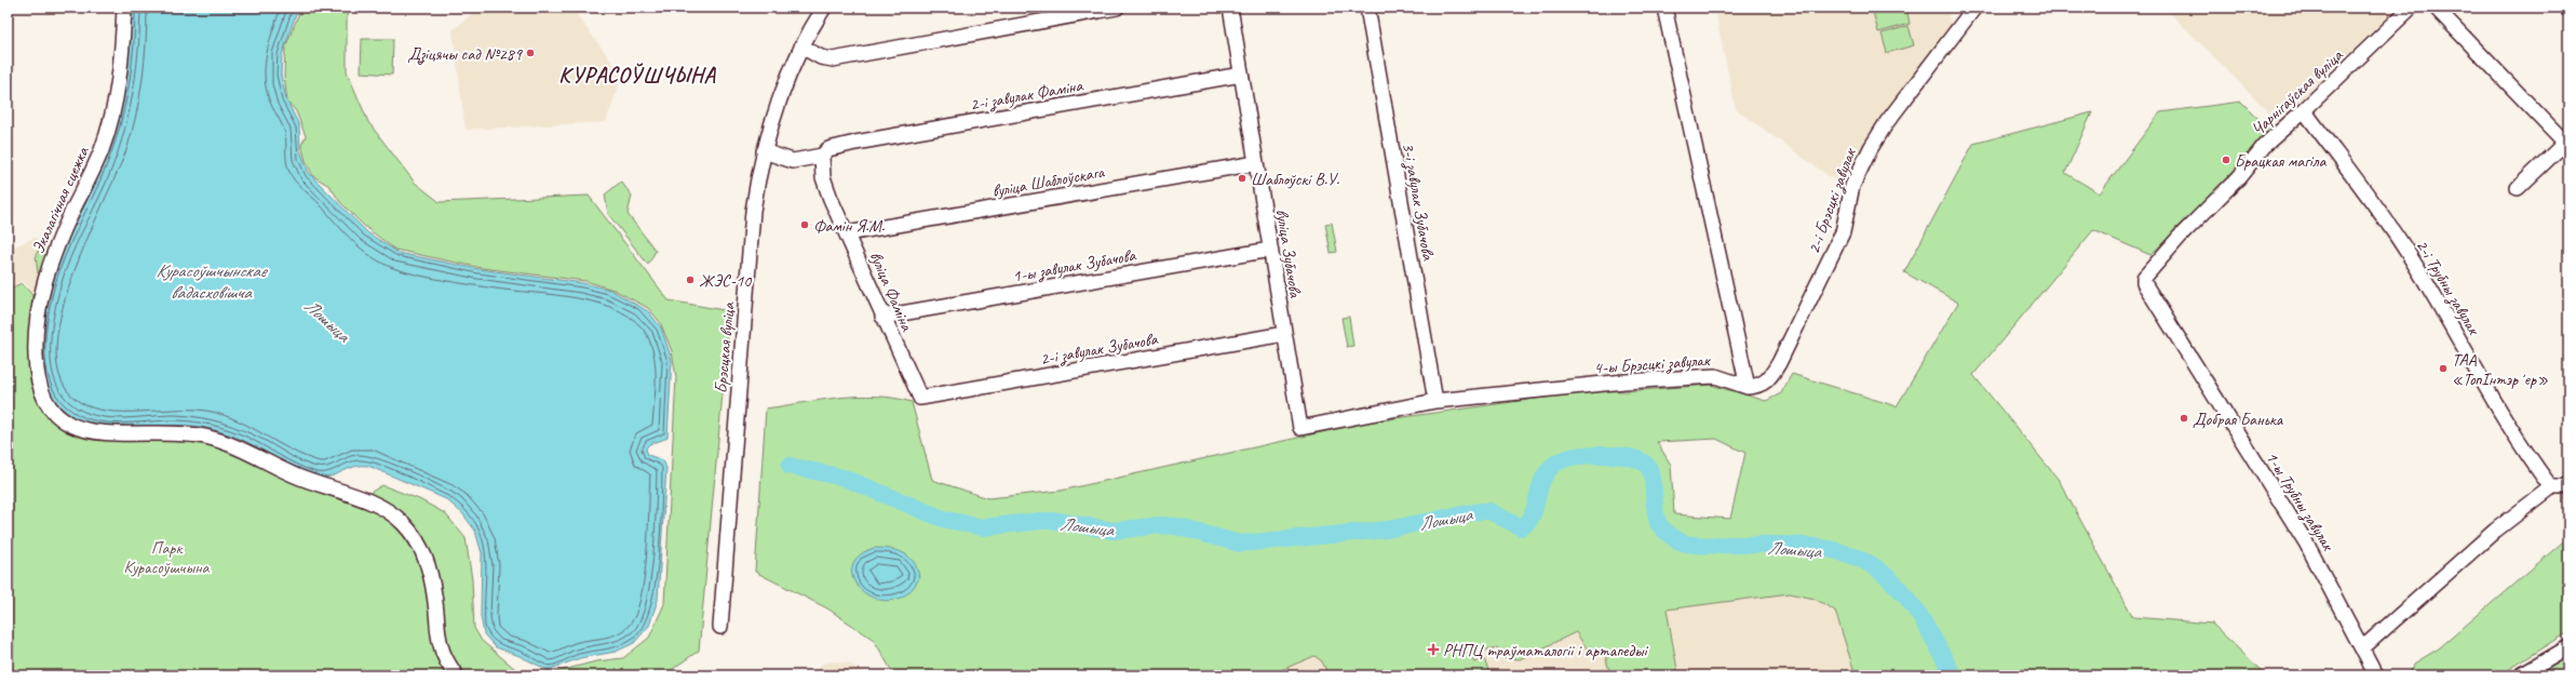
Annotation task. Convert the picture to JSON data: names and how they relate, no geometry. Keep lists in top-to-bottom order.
{
  "streets": {
    "street": [
      "Чарнігаўская вуліца",
      "2-і завулак Фаміна",
      "вуліца Шаблоўскага",
      "Экалагічная сцежка",
      "3-і завулак Зубачова",
      "2-і Брэсцкі завулак",
      "вуліца Зубачова",
      "1-ы завулак Зубачова",
      "2-і Трубны завулак",
      "вуліца Фаміна",
      "Брэсцкая вуліца",
      "2-і завулак Зубачова",
      "4-ы Брэсцкі завулак",
      "1-ы Трубны завулак"
    ]
  },
  "crossings": [
    ["Чарнігаўская вуліца", "2-і Трубны завулак"],
    ["Чарнігаўская вуліца", "1-ы Трубны завулак"],
    ["2-і завулак Фаміна", "вуліца Зубачова"],
    ["2-і завулак Фаміна", "вуліца Фаміна"],
    ["вуліца Шаблоўскага", "вуліца Зубачова"],
    ["вуліца Шаблоўскага", "вуліца Фаміна"],
    ["3-і завулак Зубачова", "4-ы Брэсцкі завулак"],
    ["2-і Брэсцкі завулак", "4-ы Брэсцкі завулак"],
    ["вуліца Зубачова", "1-ы завулак Зубачова"],
    ["вуліца Зубачова", "2-і завулак Зубачова"],
    ["вуліца Зубачова", "4-ы Брэсцкі завулак"],
    ["1-ы завулак Зубачова", "вуліца Фаміна"],
    ["вуліца Фаміна", "2-і завулак Зубачова"]
  ],
  "districts": ["КУРАСОЎШЧЫНА"],
  "water": ["Курасоўшчынскае вадасховішча", "Лошыца"],
  "parks": ["Парк Курасоўшчына"],
  "places": {
    "other": [
      "Дзіцячы сад №289",
      "Брацкая магіла",
      "Шаблоўскі В.У.",
      "Фамін Я.М.",
      "ЖЭС-10",
      "ТАА «ТопІнтэрʼер»",
      "Добрая Банька"
    ],
    "health": ["РНПЦ траўматалогіі і артапедыі"]
  }
}
